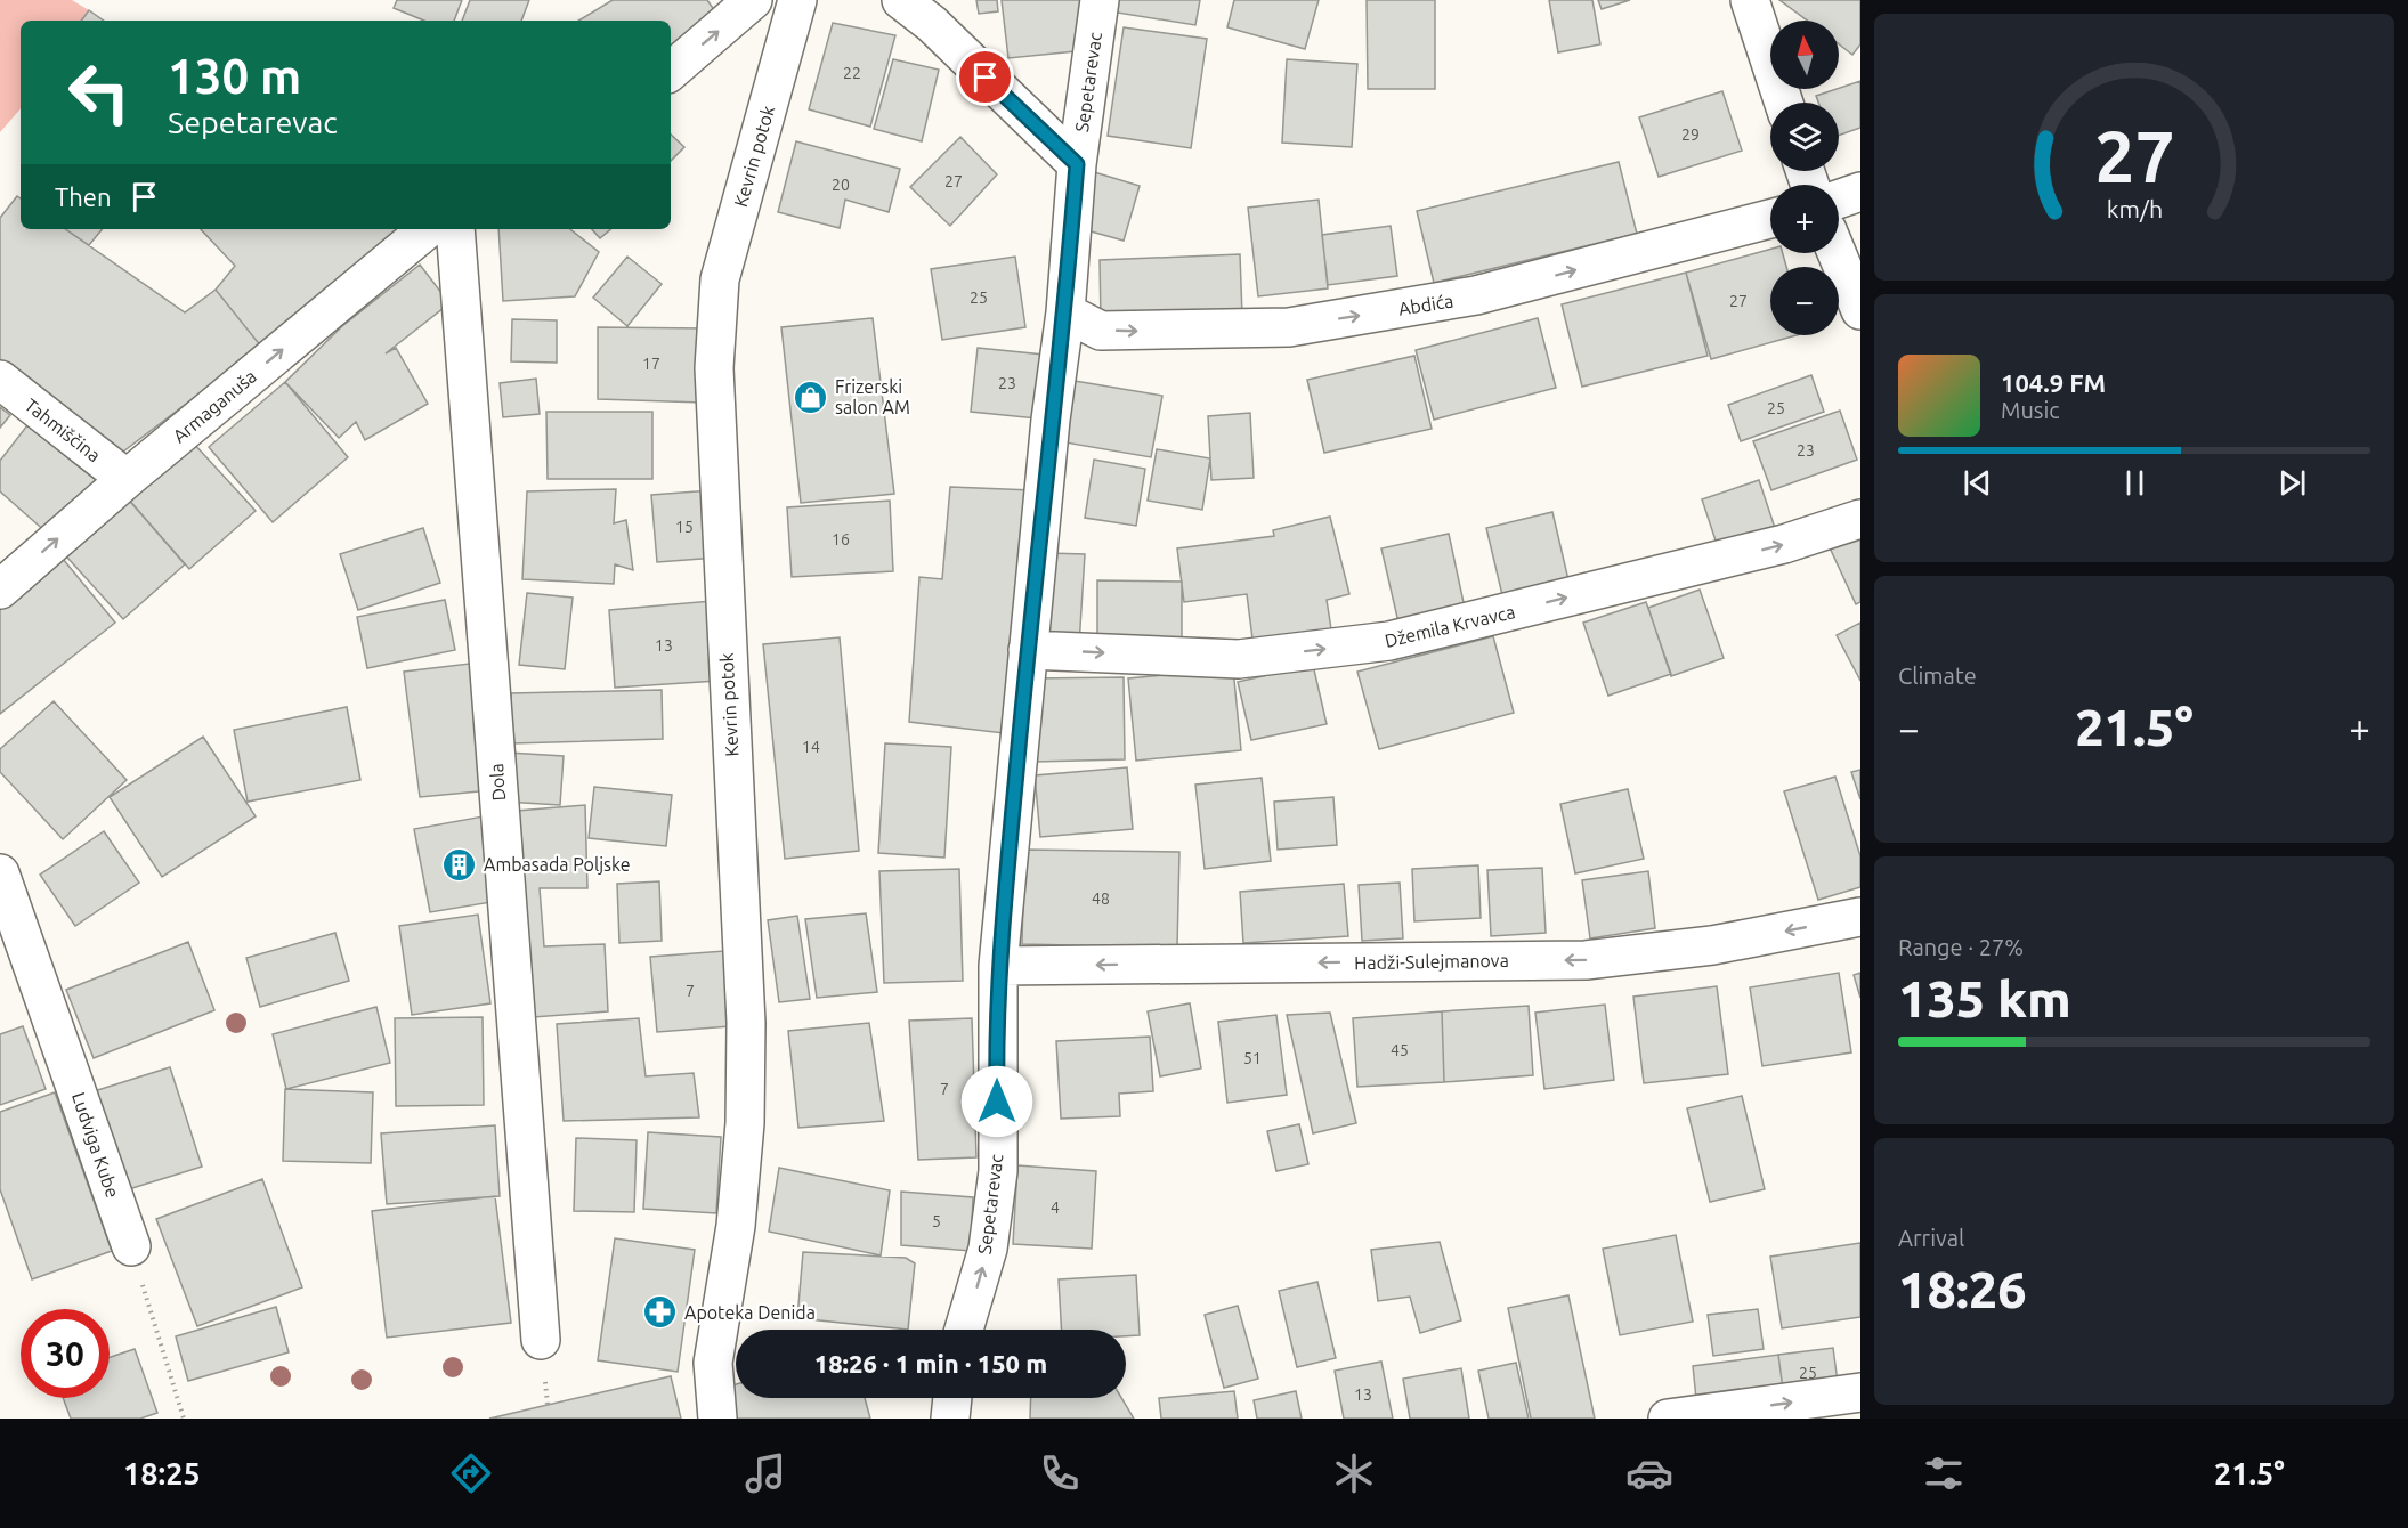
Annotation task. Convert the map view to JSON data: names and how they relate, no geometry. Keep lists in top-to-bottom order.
{
  "streets": {
    "street": [
      "Sepetarevac",
      "Kevrin potok",
      "Abdića",
      "Armaganuša",
      "Tahmiščina",
      "Džemila Krvavca",
      "Dola",
      "Hadži-Sulejmanova",
      "Ludviga Kube"
    ]
  },
  "crossings": [
    ["Sepetarevac", "Abdića"],
    ["Sepetarevac", "Džemila Krvavca"],
    ["Sepetarevac", "Hadži-Sulejmanova"],
    ["Armaganuša", "Tahmiščina"]
  ],
  "one_way": [
    "Abdića",
    "Armaganuša",
    "Džemila Krvavca",
    "Hadži-Sulejmanova"
  ],
  "places": {
    "shop": ["Frizerski salon AM"],
    "building": ["Ambasada Poljske"],
    "pharmacy": ["Apoteka Denida"]
  },
  "house_numbers": [
    "22",
    "29",
    "27",
    "20",
    "25",
    "27",
    "17",
    "23",
    "25",
    "23",
    "15",
    "16",
    "13",
    "14",
    "48",
    "7",
    "45",
    "51",
    "7",
    "4",
    "5",
    "25",
    "13"
  ],
  "north": "top",
  "page": {
    "map_buttons": ["+", "−"],
    "turn": ["130 m", "Sepetarevac"],
    "then": "Then",
    "song": ["104.9 FM", "Music"],
    "tile": [
      "Climate",
      ["Range · 27%", "135 km"],
      ["Arrival", "18:26"]
    ],
    "heat": ["−", "21.5°", "+"],
    "limit": "30",
    "trip": "18:26 · 1 min · 150 m",
    "tabs": ["18:25", "21.5°"],
    "gauge": ["27", "km/h"]
  }
}
